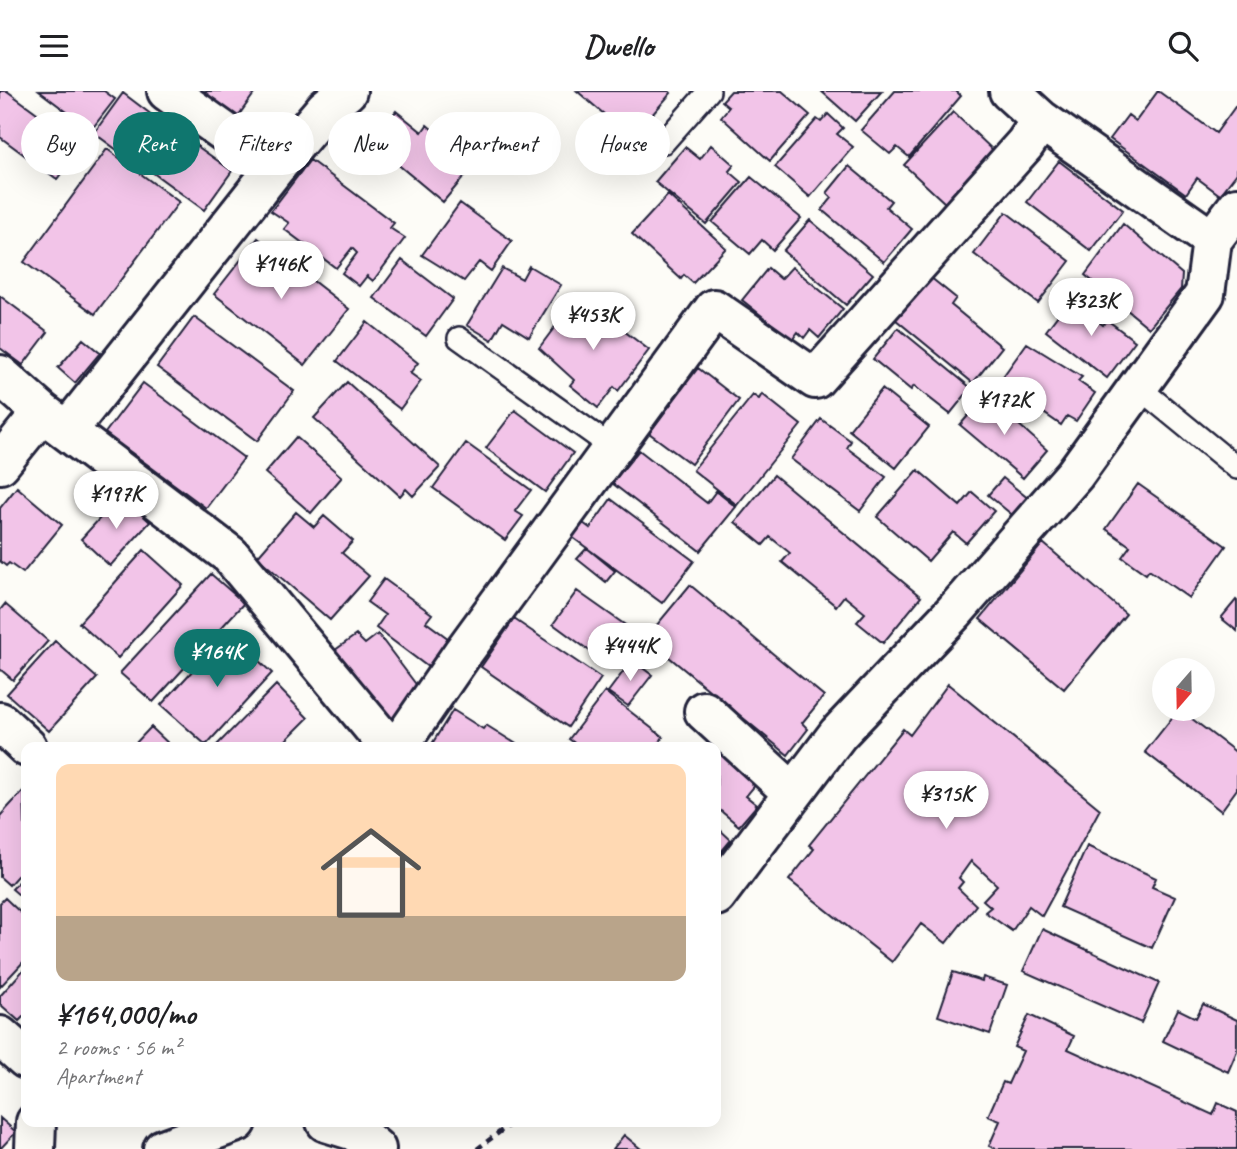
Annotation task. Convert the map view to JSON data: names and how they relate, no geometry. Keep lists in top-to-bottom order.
{
  "north": "bottom",
  "page": {
    "header": "Dwello",
    "chip": [
      "Buy",
      "Rent",
      "Filters",
      "New",
      "Apartment",
      "House"
    ],
    "price": [
      "¥146K",
      "¥323K",
      "¥453K",
      "¥172K",
      "¥197K",
      "¥444K",
      "¥164K",
      "¥315K"
    ],
    "list": [
      {
        "name": "¥164,000/mo",
        "note": "2 rooms · 56 m² · Apartment"
      }
    ]
  }
}
